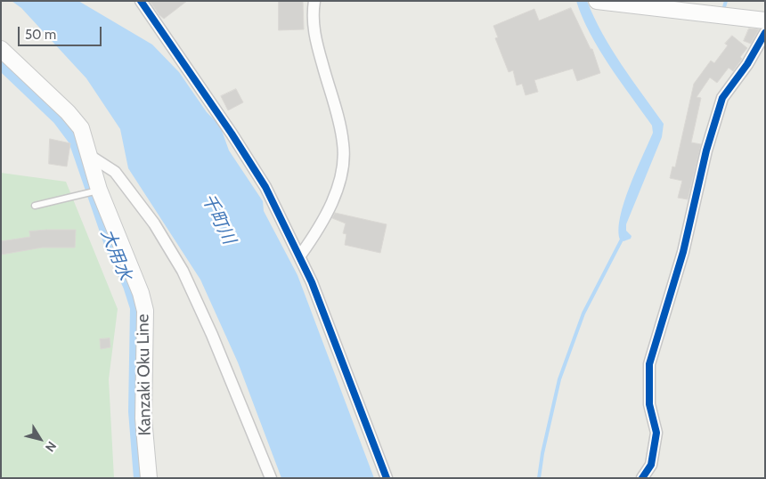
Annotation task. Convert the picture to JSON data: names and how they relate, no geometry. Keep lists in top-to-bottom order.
{
  "streets": {
    "main road": ["Kanzaki Oku Line"]
  },
  "water": ["千町川", "大用水"],
  "scale_bar": "50 m",
  "north": "bottom right"
}
